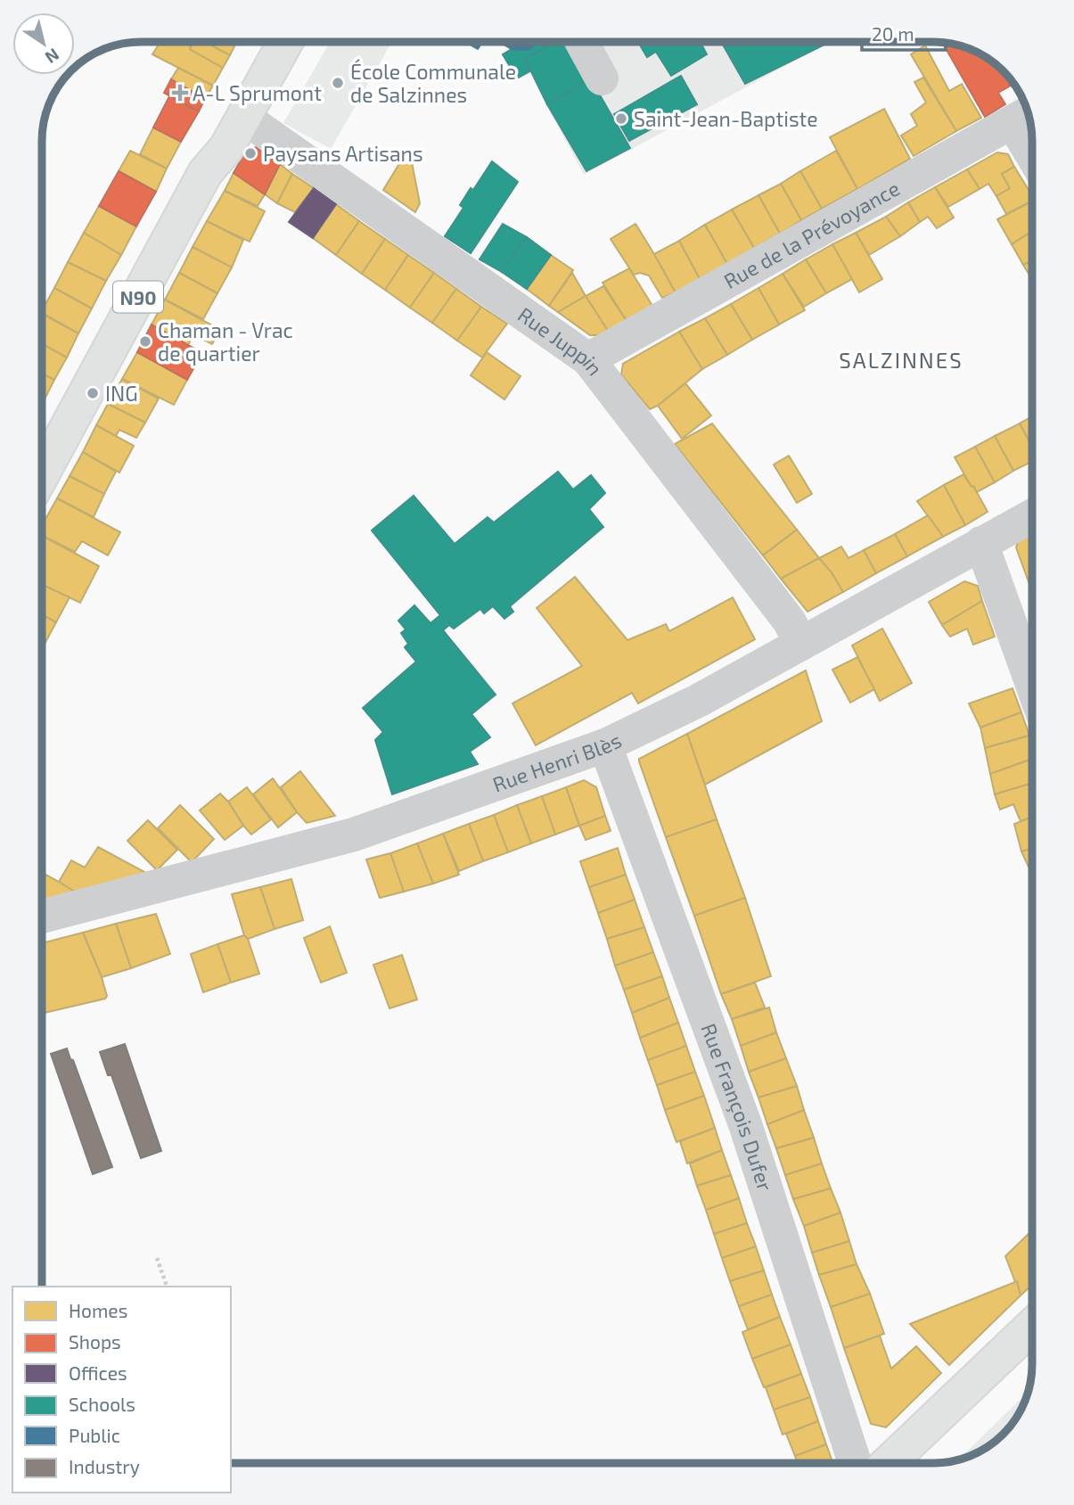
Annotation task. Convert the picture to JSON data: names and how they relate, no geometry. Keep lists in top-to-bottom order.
{
  "streets": {
    "main road": ["N90"],
    "street": [
      "Rue de la Prévoyance",
      "Rue Juppin",
      "Rue Henri Blès",
      "Rue François Dufer"
    ]
  },
  "crossings": [
    ["Rue de la Prévoyance", "Rue Juppin"],
    ["N90", "Rue Juppin"],
    ["Rue Juppin", "Rue Henri Blès"],
    ["Rue Henri Blès", "Rue François Dufer"]
  ],
  "districts": ["SALZINNES"],
  "places": {
    "other": [
      "École Communale de Salzinnes",
      "Saint-Jean-Baptiste",
      "Paysans Artisans",
      "Chaman - Vrac de quartier",
      "ING"
    ],
    "health": ["A-L Sprumont"]
  },
  "legend": [
    "Homes",
    "Shops",
    "Offices",
    "Schools",
    "Public",
    "Industry"
  ],
  "scale_bar": "20 m",
  "north": "bottom right"
}
